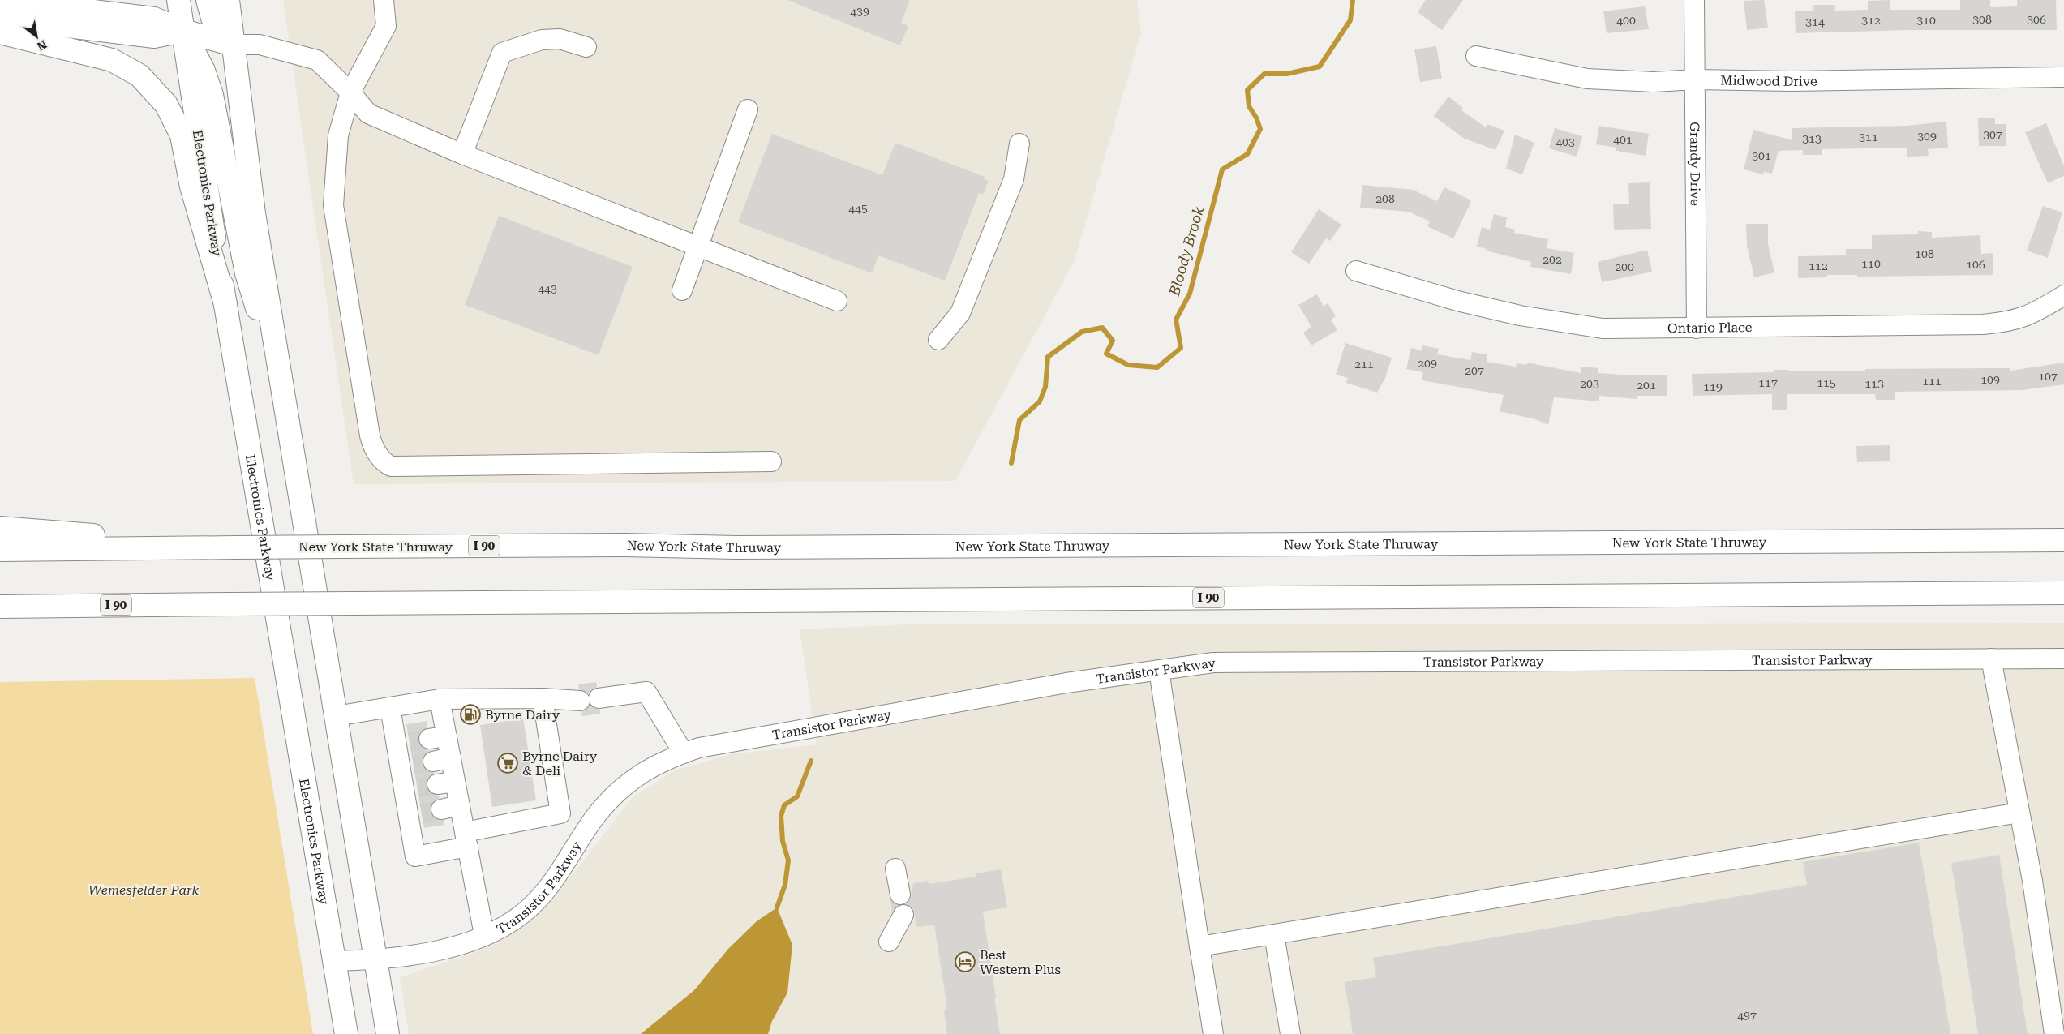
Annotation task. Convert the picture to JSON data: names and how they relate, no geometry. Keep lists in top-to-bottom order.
{
  "streets": {
    "main road": ["Electronics Parkway", "New York State Thruway", "I 90"],
    "street": [
      "Midwood Drive",
      "Grandy Drive",
      "Ontario Place",
      "Transistor Parkway"
    ]
  },
  "crossings": [
    ["Midwood Drive", "Grandy Drive"],
    ["Grandy Drive", "Ontario Place"],
    ["Electronics Parkway", "Transistor Parkway"]
  ],
  "water": ["Bloody Brook"],
  "parks": ["Wemesfelder Park"],
  "places": {
    "fuel station": ["Byrne Dairy"],
    "supermarket": ["Byrne Dairy & Deli"],
    "hotel": ["Best Western Plus"]
  },
  "house_numbers": [
    "439",
    "308",
    "306",
    "400",
    "312",
    "310",
    "314",
    "307",
    "309",
    "311",
    "313",
    "401",
    "403",
    "301",
    "208",
    "445",
    "108",
    "202",
    "110",
    "106",
    "112",
    "200",
    "443",
    "209",
    "211",
    "207",
    "107",
    "109",
    "111",
    "117",
    "115",
    "203",
    "113",
    "201",
    "119",
    "497"
  ],
  "north": "bottom right"
}
